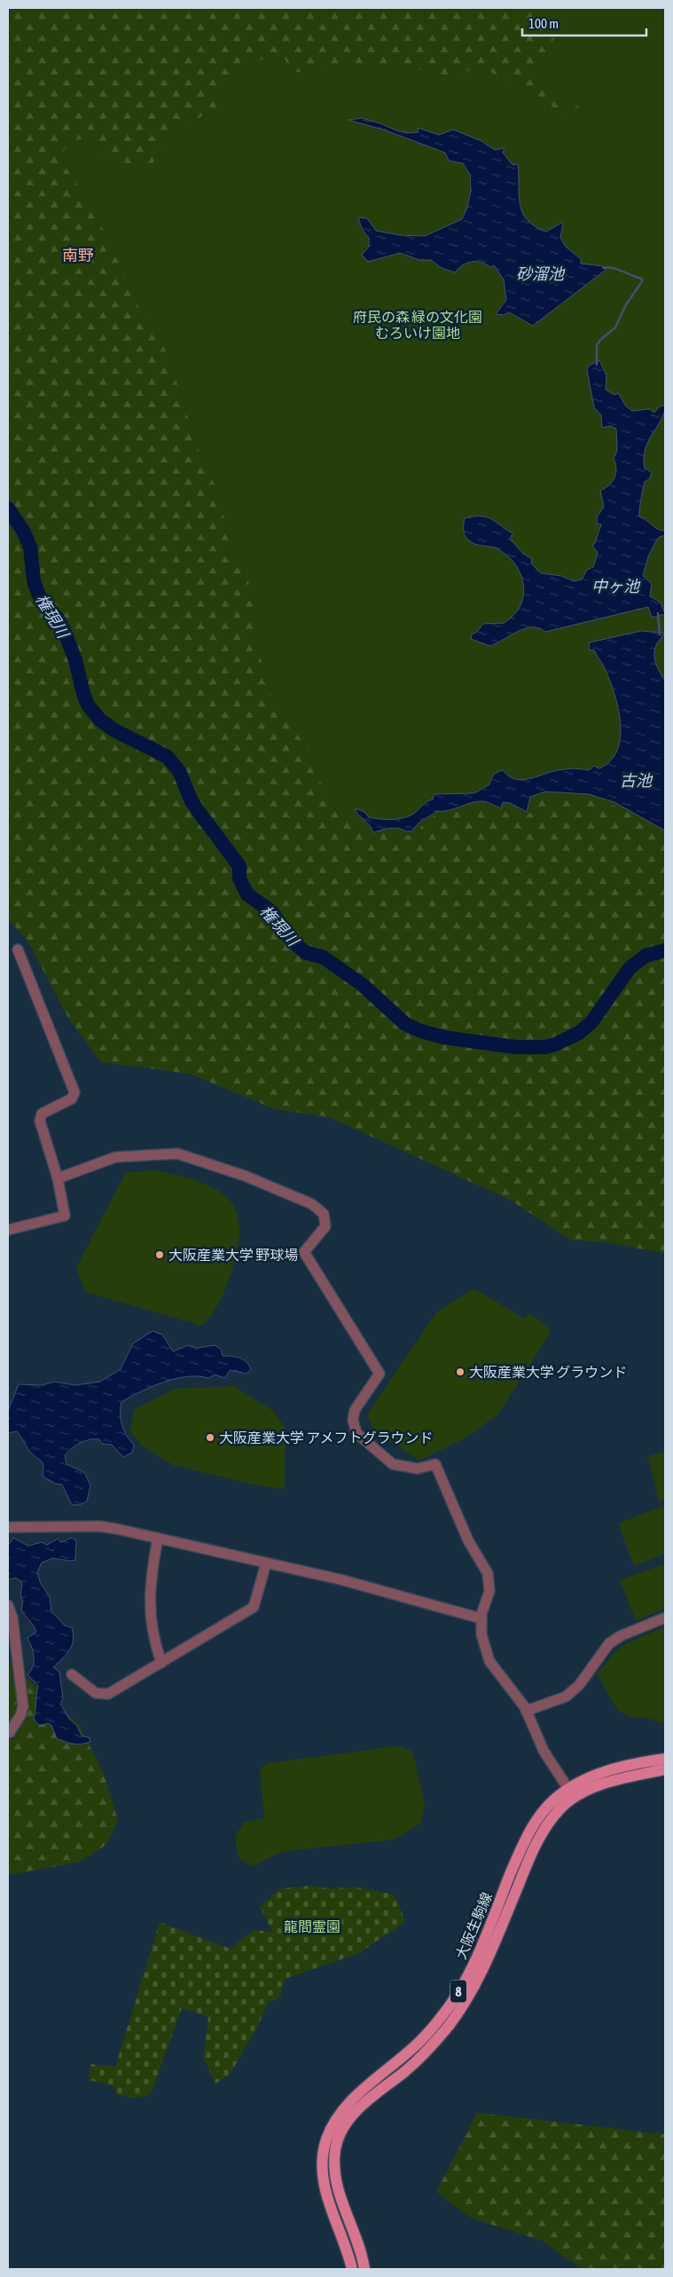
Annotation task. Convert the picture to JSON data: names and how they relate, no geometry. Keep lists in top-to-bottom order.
{
  "streets": {
    "main road": ["大阪生駒線", "8"]
  },
  "districts": ["南野"],
  "water": [
    "砂溜池",
    "中ヶ池",
    "権現川",
    "古池"
  ],
  "parks": ["府民の森 緑の文化園 むろいけ園地", "龍間霊園"],
  "places": ["大阪産業大学 野球場", "大阪産業大学 グラウンド", "大阪産業大学 アメフトグラウンド"],
  "scale_bar": "100 m"
}
